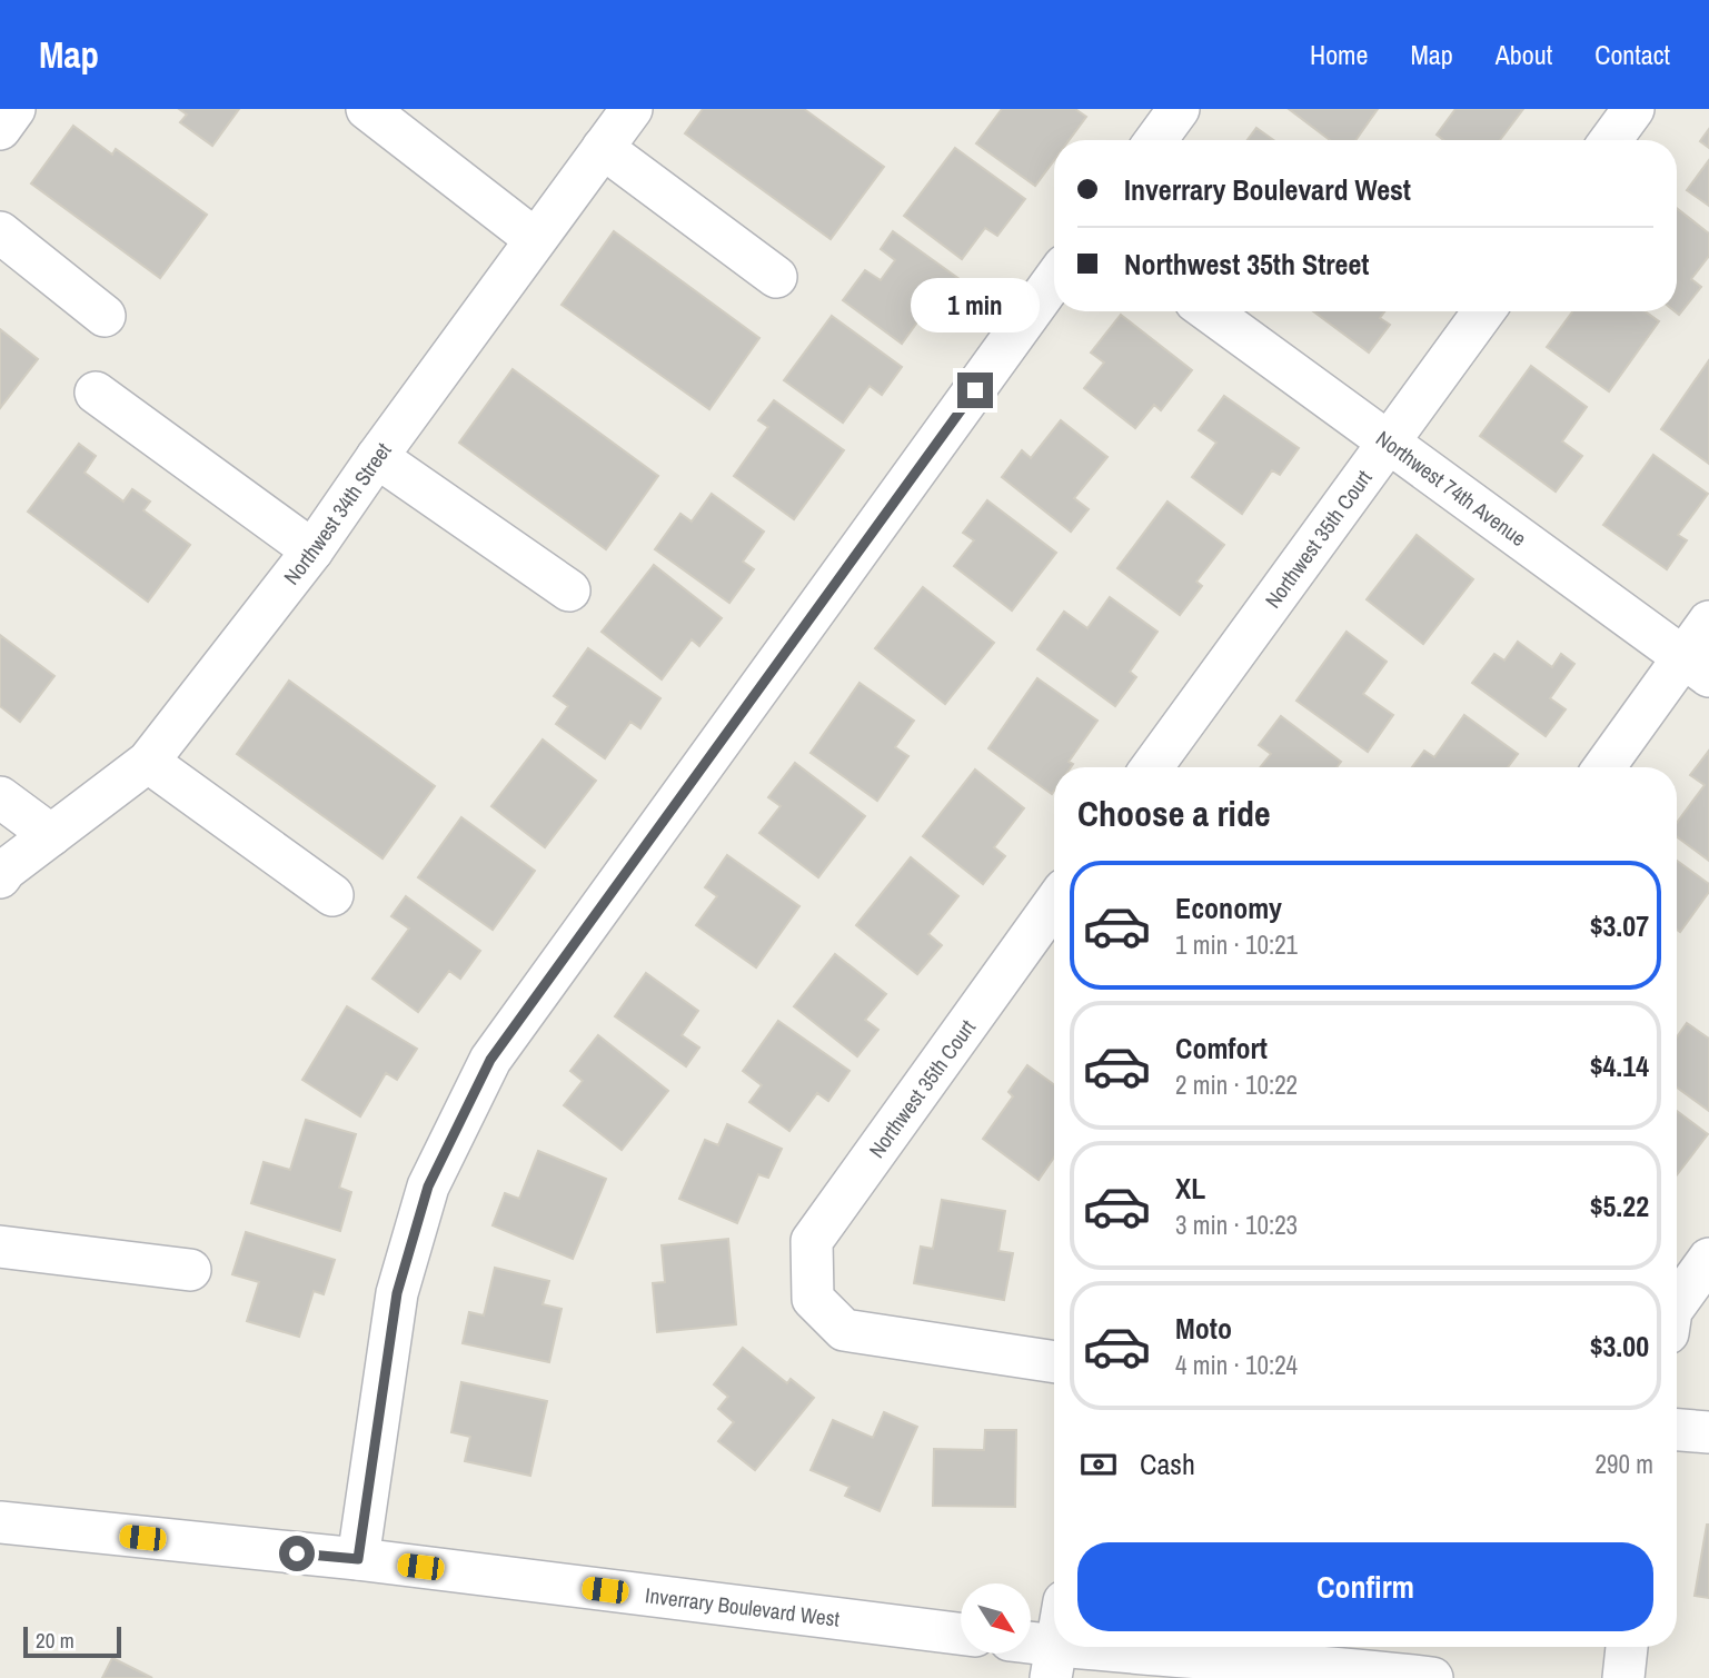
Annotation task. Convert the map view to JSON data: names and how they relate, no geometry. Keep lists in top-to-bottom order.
{
  "streets": {
    "street": [
      "Northwest 74th Avenue",
      "Northwest 34th Street",
      "Northwest 35th Court",
      "Inverrary Boulevard West"
    ]
  },
  "crossings": [
    ["Northwest 74th Avenue", "Northwest 35th Court"]
  ],
  "scale_bar": "20 m",
  "north": "bottom right",
  "page": {
    "header": "Map",
    "nav": [
      "Home",
      "Map",
      "About",
      "Contact"
    ],
    "banner": ["Inverrary Boulevard West", "Northwest 35th Street"],
    "bubble": "1 min",
    "heading": "Choose a ride",
    "list": [
      {
        "name": "Economy",
        "note": "1 min · 10:21",
        "value": "$3.07"
      },
      {
        "name": "Comfort",
        "note": "2 min · 10:22",
        "value": "$4.14"
      },
      {
        "name": "XL",
        "note": "3 min · 10:23",
        "value": "$5.22"
      },
      {
        "name": "Moto",
        "note": "4 min · 10:24",
        "value": "$3.00"
      }
    ],
    "pay": ["Cash", "290 m"],
    "buttons": "Confirm",
    "scale": "20 m"
  }
}
